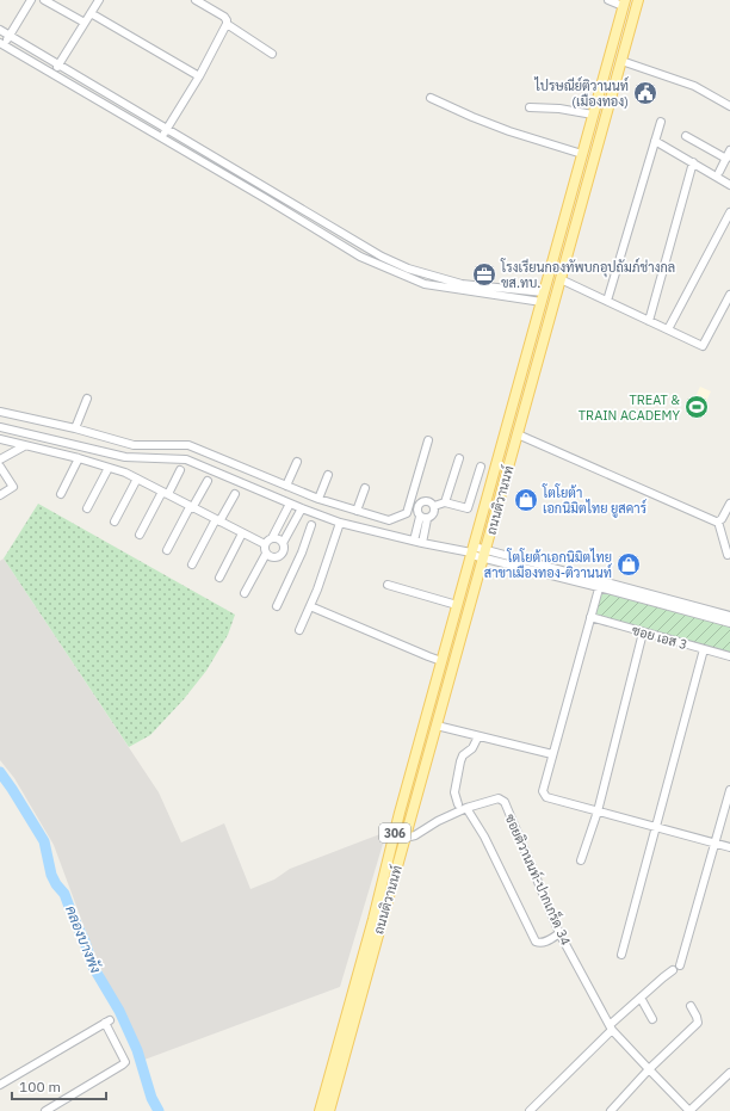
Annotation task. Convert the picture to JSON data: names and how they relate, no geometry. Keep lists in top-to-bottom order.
{
  "streets": {
    "main road": ["ถนนติวานนท์", "306"],
    "street": ["ซอย เอส 3", "ซอยติวานนท์-ปากเกร็ด 34"]
  },
  "crossings": [
    ["ถนนติวานนท์", "ซอยติวานนท์-ปากเกร็ด 34"]
  ],
  "water": ["คลองบางพัง"],
  "places": {
    "public building": ["ไปรษณีย์ติวานนท์ (เมืองทอง)"],
    "office": ["โรงเรียนกองทัพบกอุปถัมภ์ช่างกล ขส.ทบ."],
    "sports": ["TREAT & TRAIN ACADEMY"],
    "shop": ["โตโยต้า เอกนิมิตไทย ยูสคาร์", "โตโยต้าเอกนิมิตไทย สาขาเมืองทอง-ติวานนท์"]
  },
  "scale_bar": "100 m"
}
